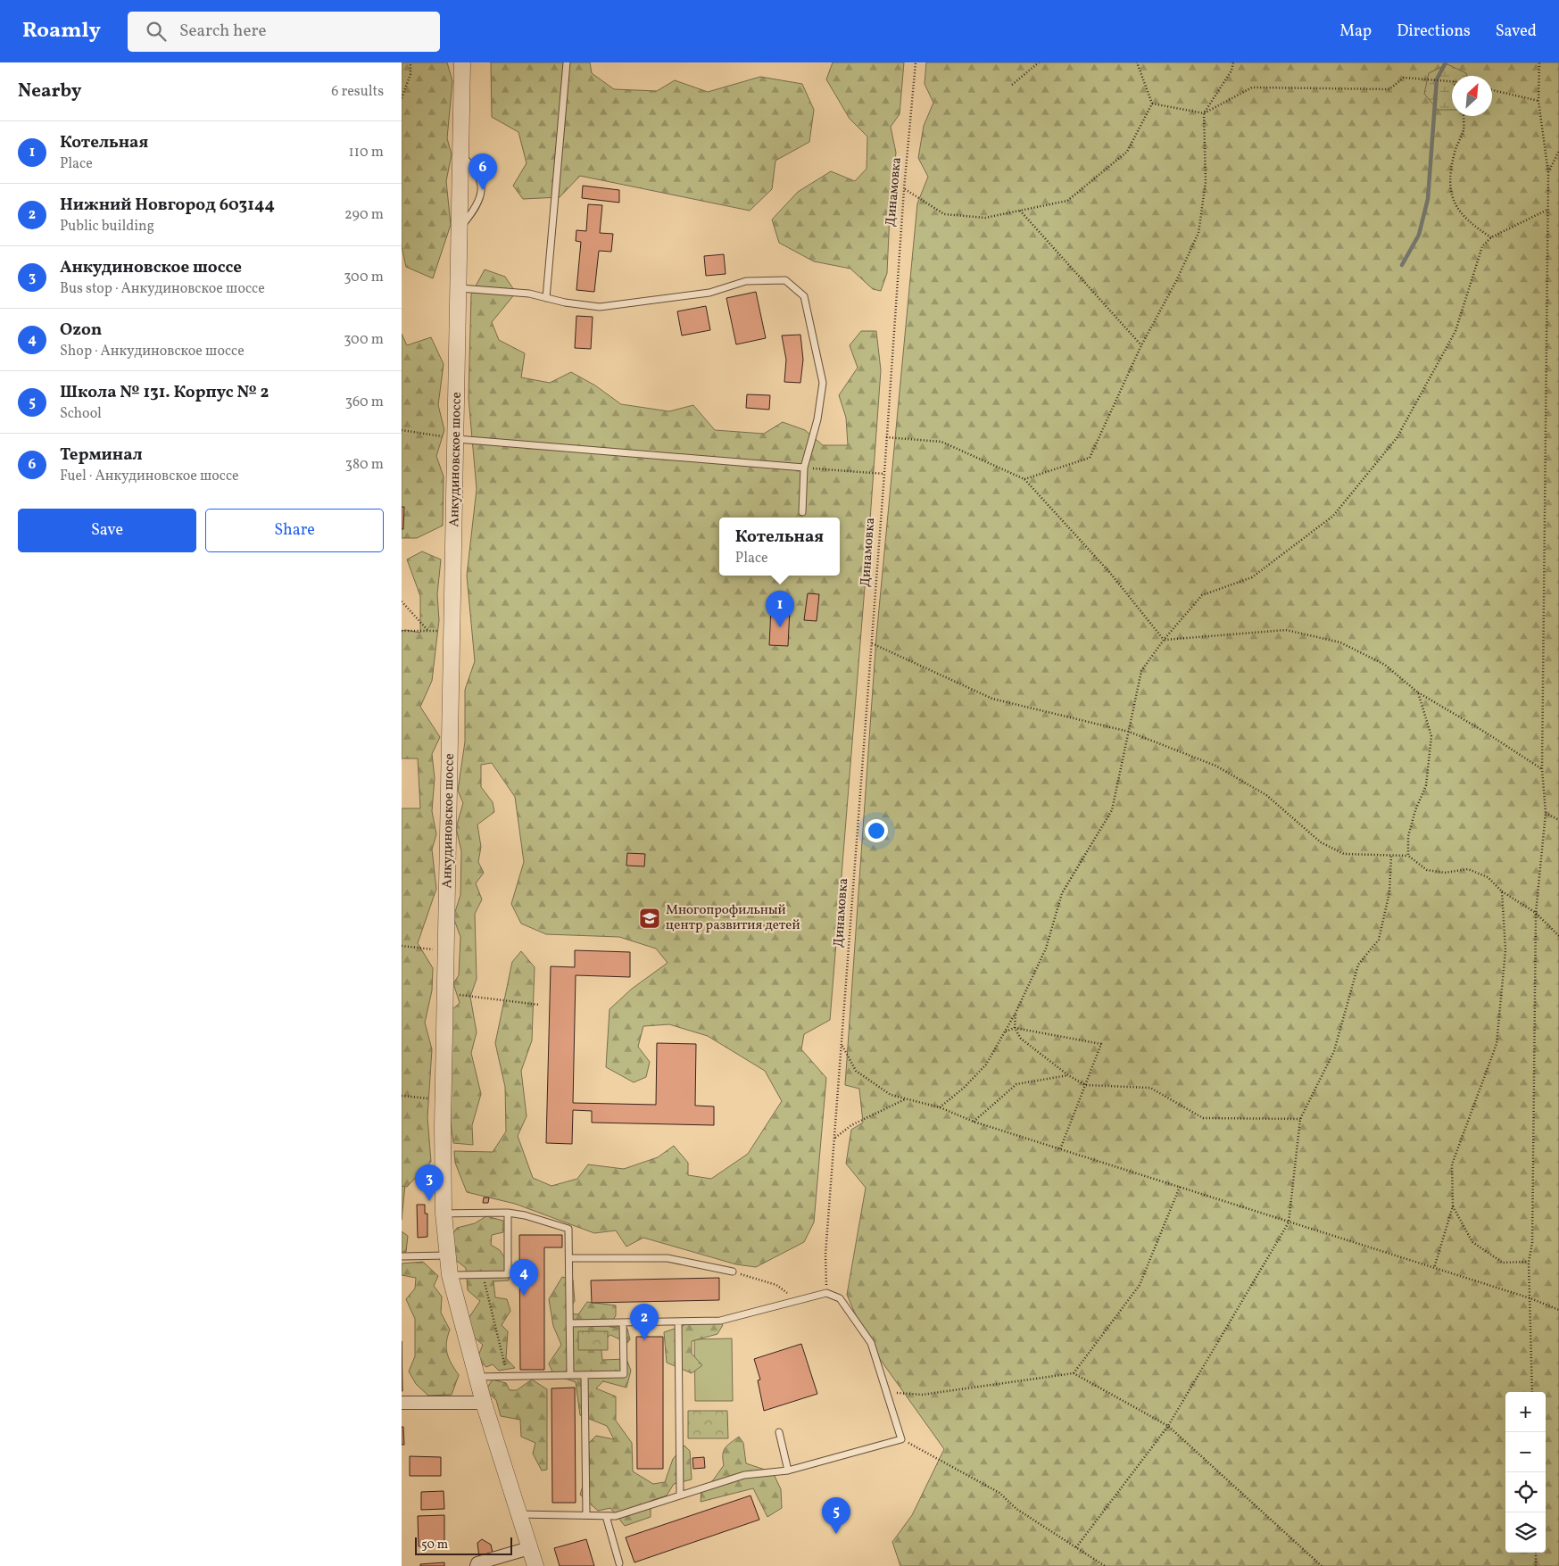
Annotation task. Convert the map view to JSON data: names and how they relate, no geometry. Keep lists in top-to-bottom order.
{
  "streets": {
    "street": ["Анкудиновское шоссе"],
    "path": ["Динамовка"]
  },
  "places": {
    "school or university": ["Многопрофильный центр развития детей"]
  },
  "scale_bar": "50 m",
  "north": "top right",
  "page": {
    "header": "Roamly",
    "search": "Search here",
    "nav": ["Map", "Directions", "Saved"],
    "heading": ["Nearby", "6 results"],
    "list": [
      {
        "mark": "1",
        "name": "Котельная",
        "note": "Place",
        "value": "110 m"
      },
      {
        "mark": "2",
        "name": "Нижний Новгород 603144",
        "note": "Public building",
        "value": "290 m"
      },
      {
        "mark": "3",
        "name": "Анкудиновское шоссе",
        "note": "Bus stop · Анкудиновское шоссе",
        "value": "300 m"
      },
      {
        "mark": "4",
        "name": "Ozon",
        "note": "Shop · Анкудиновское шоссе",
        "value": "300 m"
      },
      {
        "mark": "5",
        "name": "Школа № 131. Корпус № 2",
        "note": "School",
        "value": "360 m"
      },
      {
        "mark": "6",
        "name": "Терминал",
        "note": "Fuel · Анкудиновское шоссе",
        "value": "380 m"
      }
    ],
    "pins": [
      "6",
      "1",
      "3",
      "4",
      "2",
      "5"
    ],
    "buttons": ["Save", "Share"],
    "popup": ["Котельная", "Place"],
    "map_buttons": ["+", "−"],
    "scale": "50 m"
  }
}
